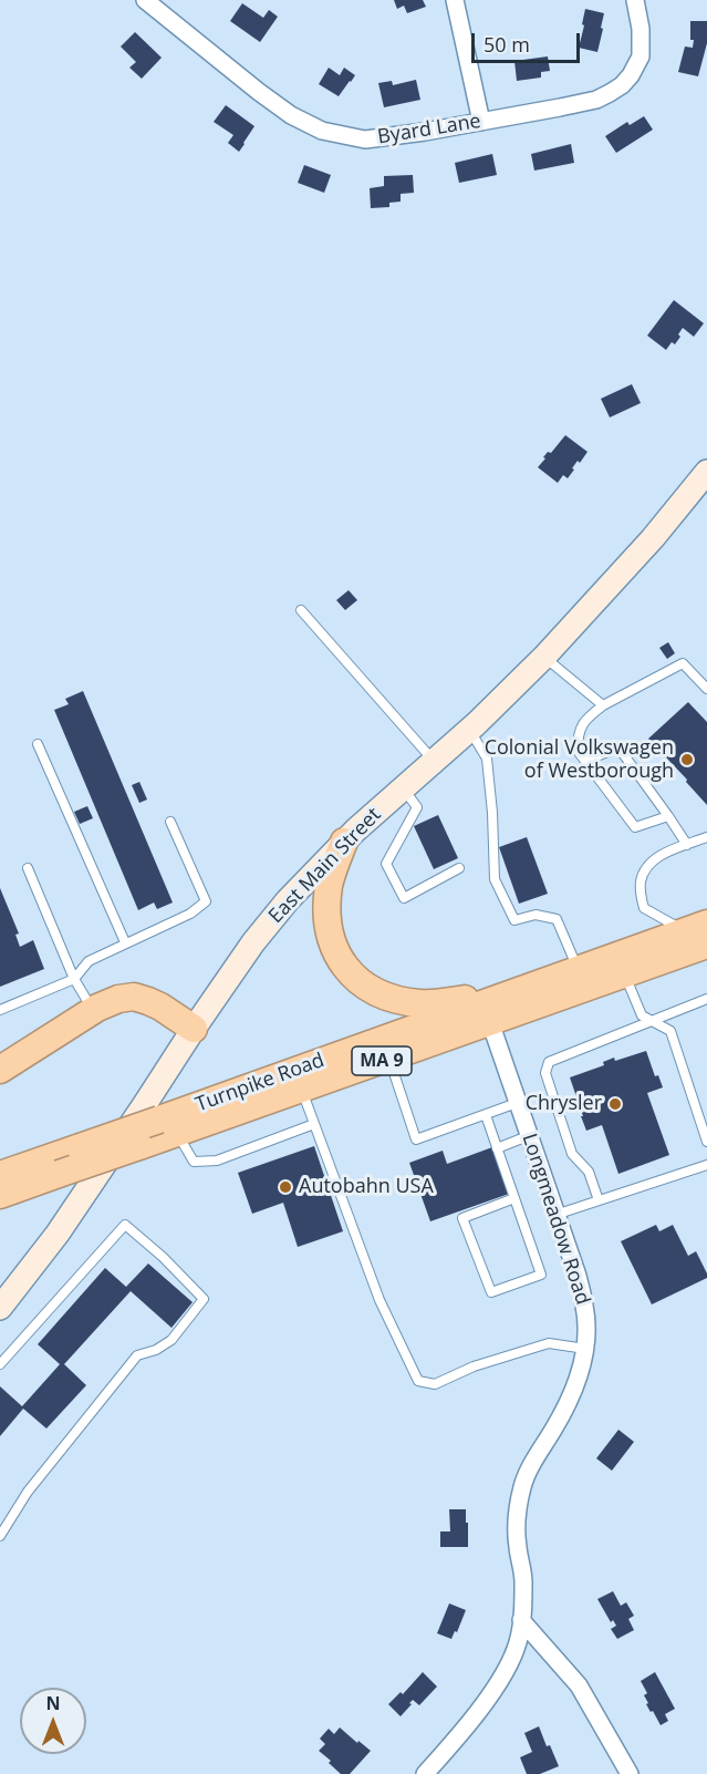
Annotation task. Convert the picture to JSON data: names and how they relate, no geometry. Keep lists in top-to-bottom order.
{
  "streets": {
    "highway": ["MA 9", "Turnpike Road"],
    "main road": ["East Main Street"],
    "street": ["Byard Lane", "Longmeadow Road"]
  },
  "crossings": [
    ["Turnpike Road", "Longmeadow Road"]
  ],
  "places": ["Colonial Volkswagen of Westborough", "Chrysler", "Autobahn USA"],
  "scale_bar": "50 m",
  "north": "top"
}
